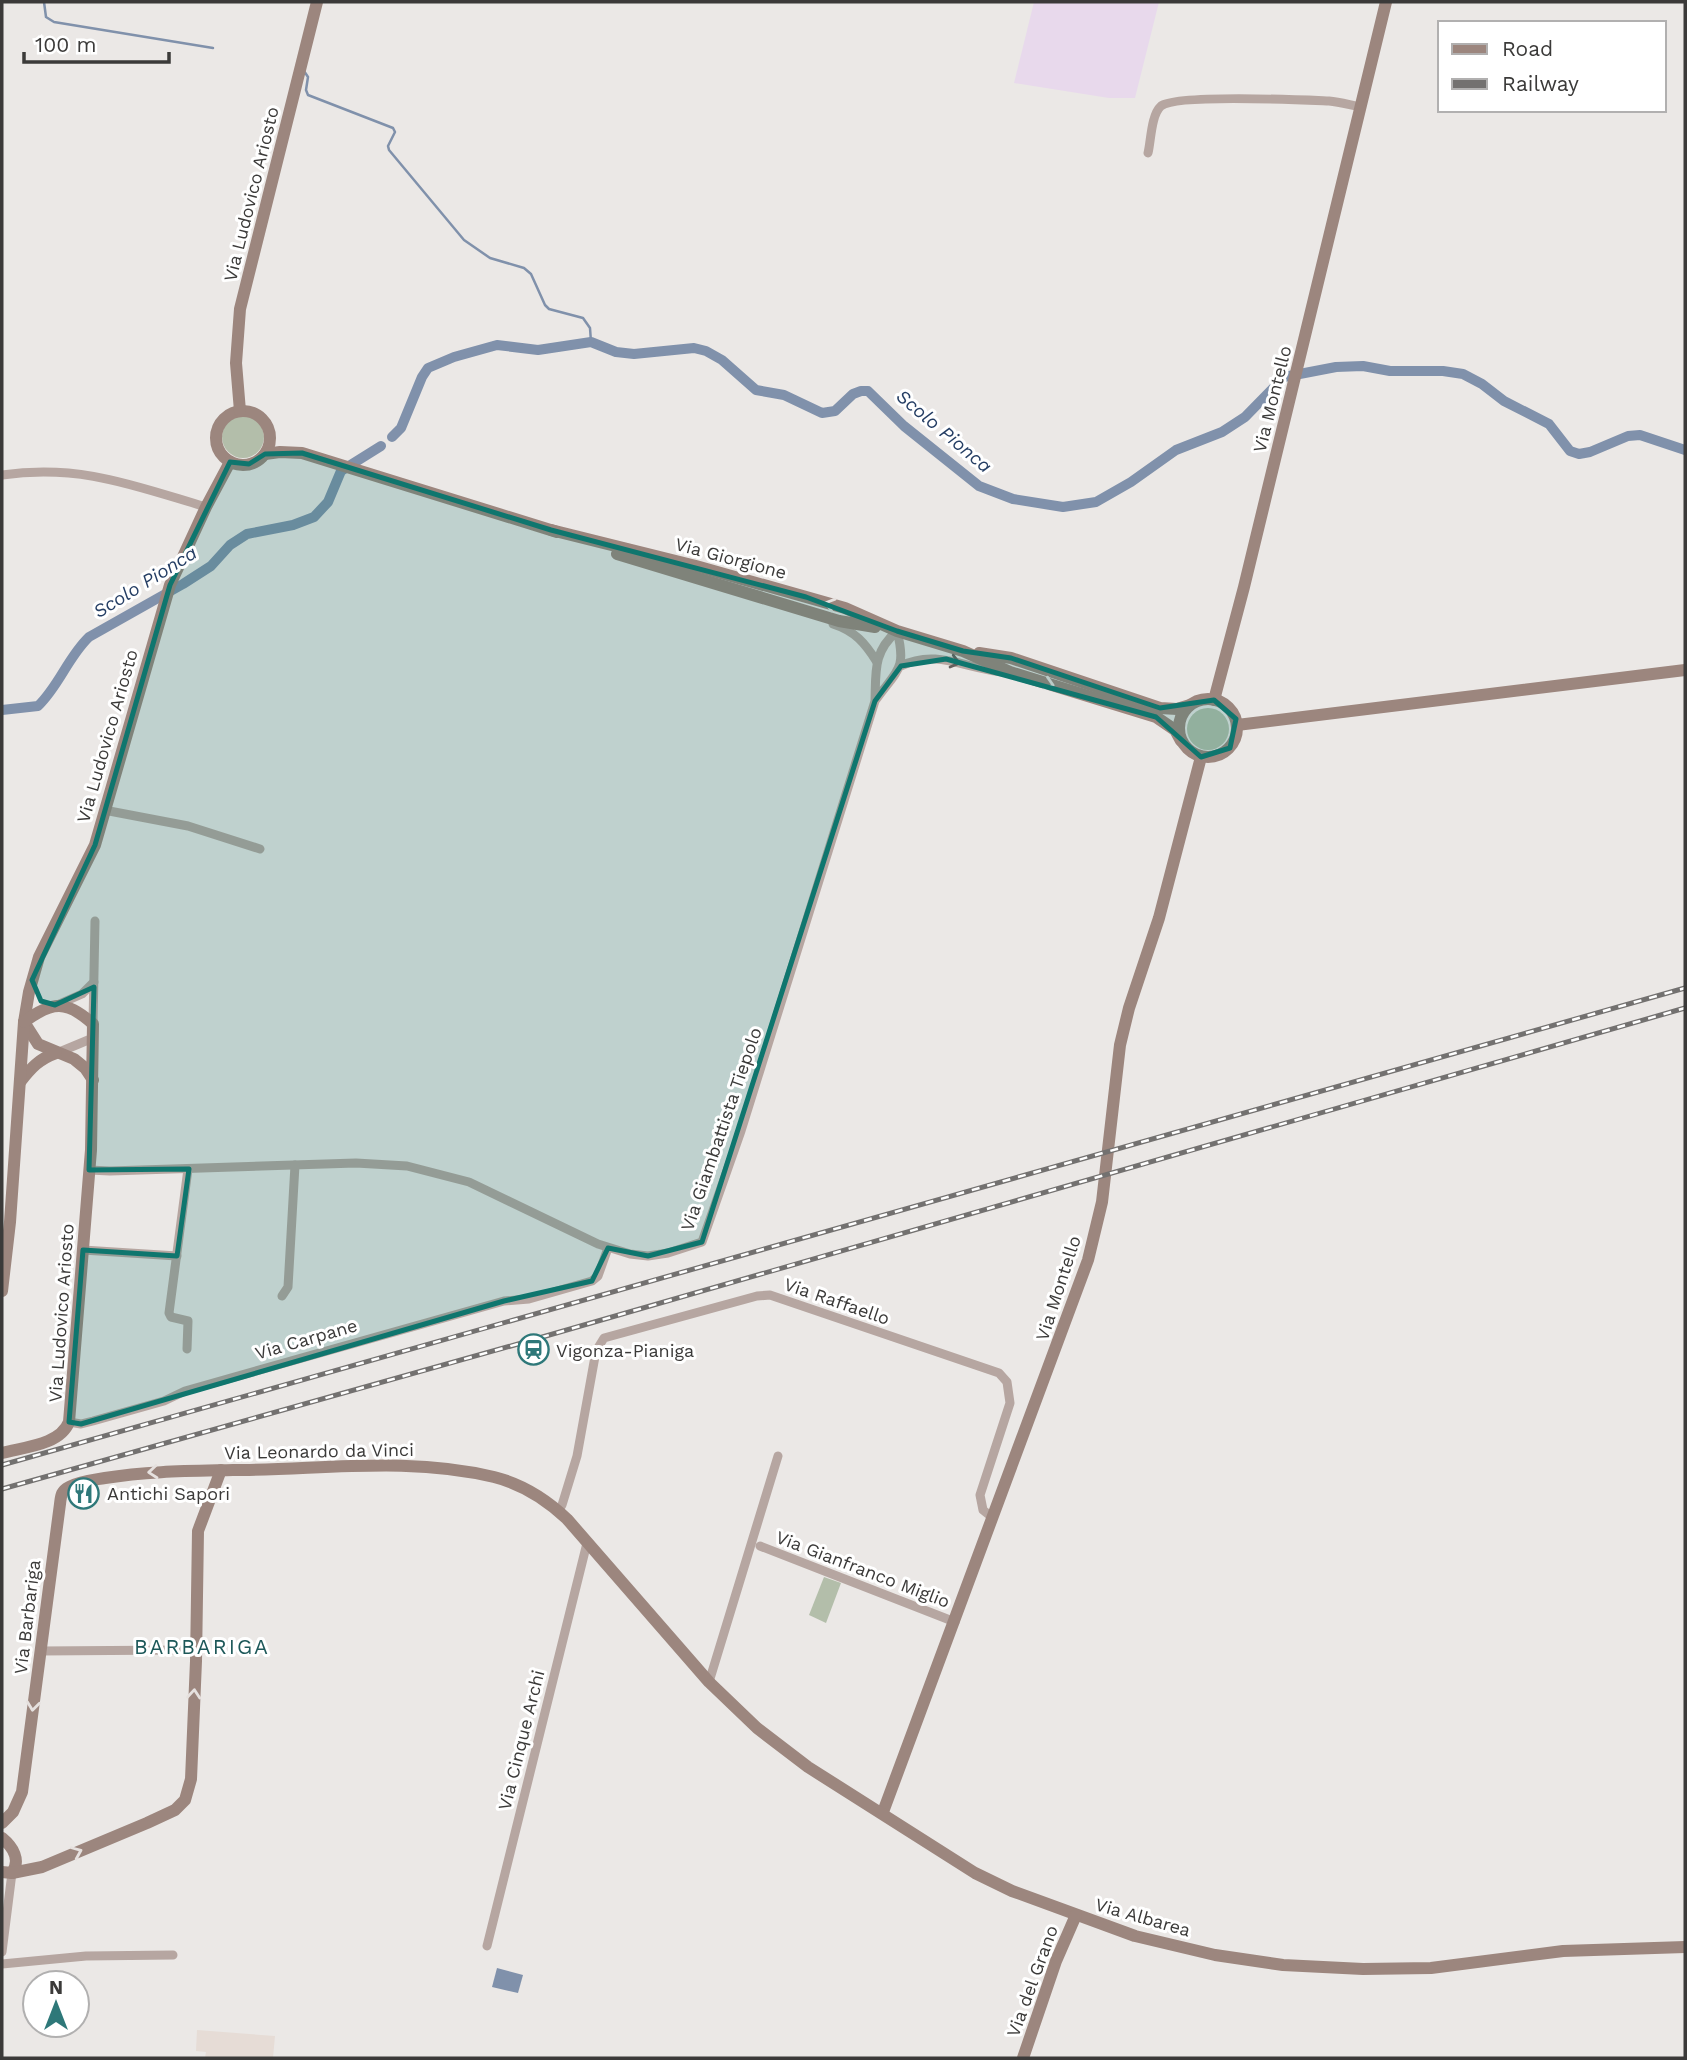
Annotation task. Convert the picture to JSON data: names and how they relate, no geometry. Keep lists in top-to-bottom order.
{
  "streets": {
    "street": [
      "Via Ludovico Ariosto",
      "Via Montello",
      "Via Giorgione",
      "Via Giambattista Tiepolo",
      "Via Raffaello",
      "Via Carpane",
      "Via Leonardo da Vinci",
      "Via Gianfranco Miglio",
      "Via Barbariga",
      "Via Cinque Archi",
      "Via Albarea",
      "Via del Grano"
    ]
  },
  "crossings": [
    ["Via Ludovico Ariosto", "Via Giorgione"],
    ["Via Ludovico Ariosto", "Via Giambattista Tiepolo"],
    ["Via Ludovico Ariosto", "Via Carpane"],
    ["Via Montello", "Via Giorgione"],
    ["Via Montello", "Via Raffaello"],
    ["Via Montello", "Via Gianfranco Miglio"],
    ["Via Montello", "Via Albarea"],
    ["Via Giorgione", "Via Giambattista Tiepolo"],
    ["Via Giambattista Tiepolo", "Via Carpane"],
    ["Via Raffaello", "Via Leonardo da Vinci"],
    ["Via Leonardo da Vinci", "Via Barbariga"],
    ["Via Leonardo da Vinci", "Via Cinque Archi"],
    ["Via Leonardo da Vinci", "Via Albarea"],
    ["Via Albarea", "Via del Grano"]
  ],
  "one_way": ["Via Barbariga"],
  "districts": ["BARBARIGA"],
  "water": ["Scolo Pionca"],
  "places": {
    "station": ["Vigonza-Pianiga"],
    "restaurant": ["Antichi Sapori"]
  },
  "legend": ["Road", "Railway"],
  "scale_bar": "100 m",
  "north": "top"
}
